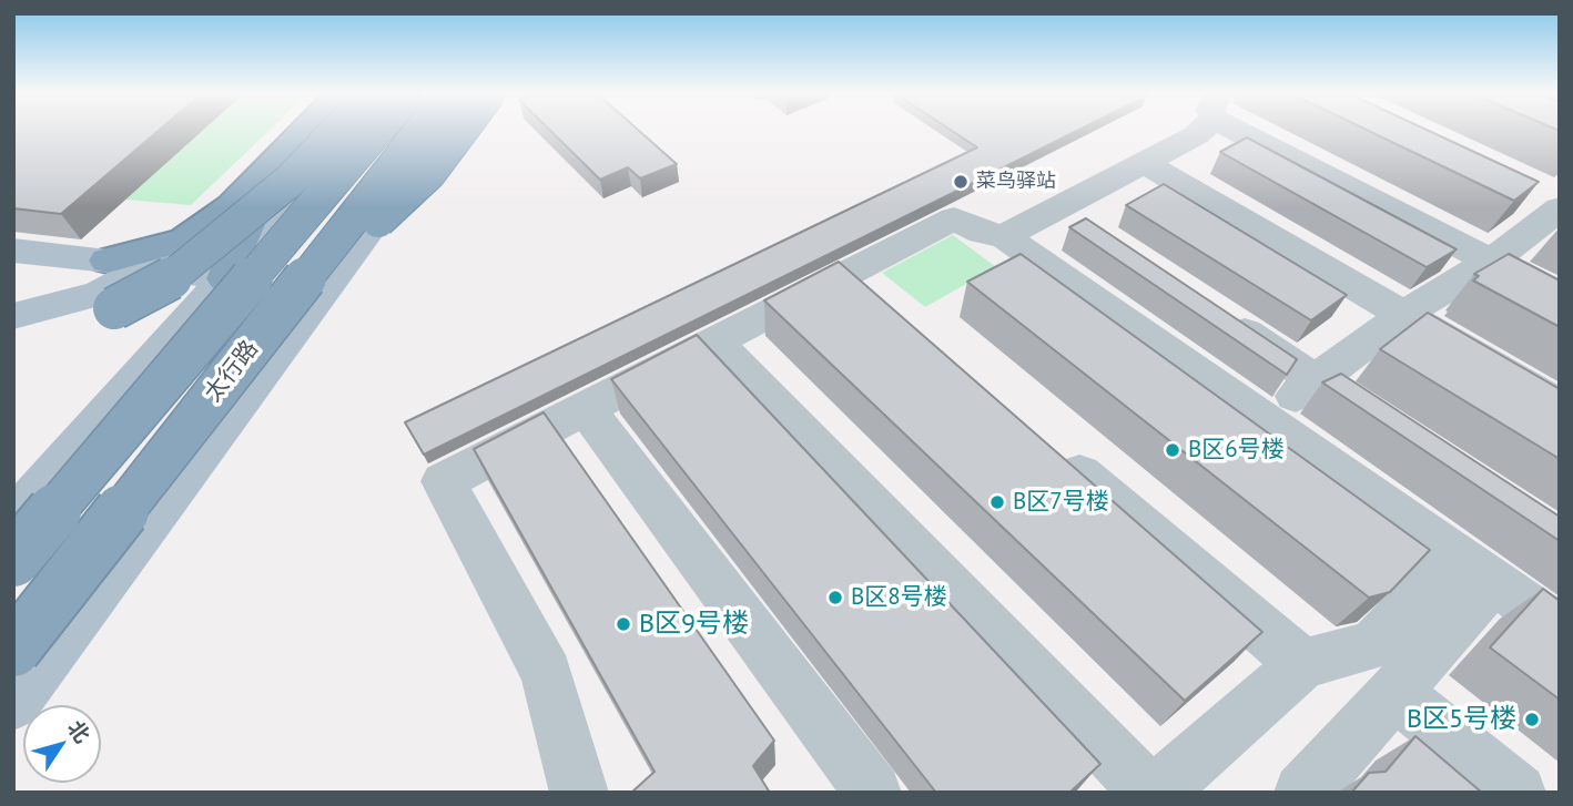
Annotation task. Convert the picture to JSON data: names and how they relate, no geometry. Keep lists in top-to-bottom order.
{
  "streets": {
    "highway": ["太行路"]
  },
  "places": [
    "菜鸟驿站",
    "B区6号楼",
    "B区7号楼",
    "B区8号楼",
    "B区9号楼",
    "B区5号楼"
  ],
  "north": "top right"
}
